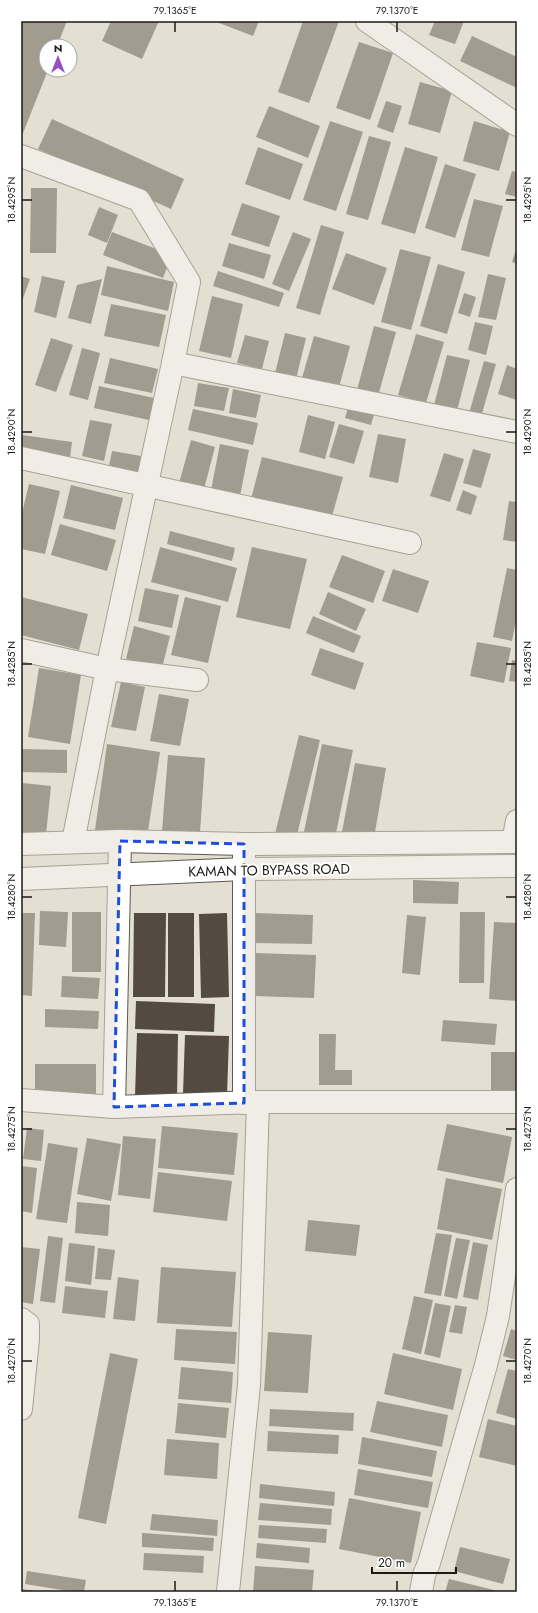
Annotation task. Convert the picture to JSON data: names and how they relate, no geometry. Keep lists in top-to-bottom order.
{
  "streets": {
    "street": ["KAMAN TO BYPASS ROAD"]
  },
  "scale_bar": "20 m",
  "north": "top",
  "coordinates": [
    "79.1365°E",
    "79.1370°E",
    "18.4295°N",
    "18.4290°N",
    "18.4285°N",
    "18.4280°N",
    "18.4275°N",
    "18.4270°N"
  ]
}
